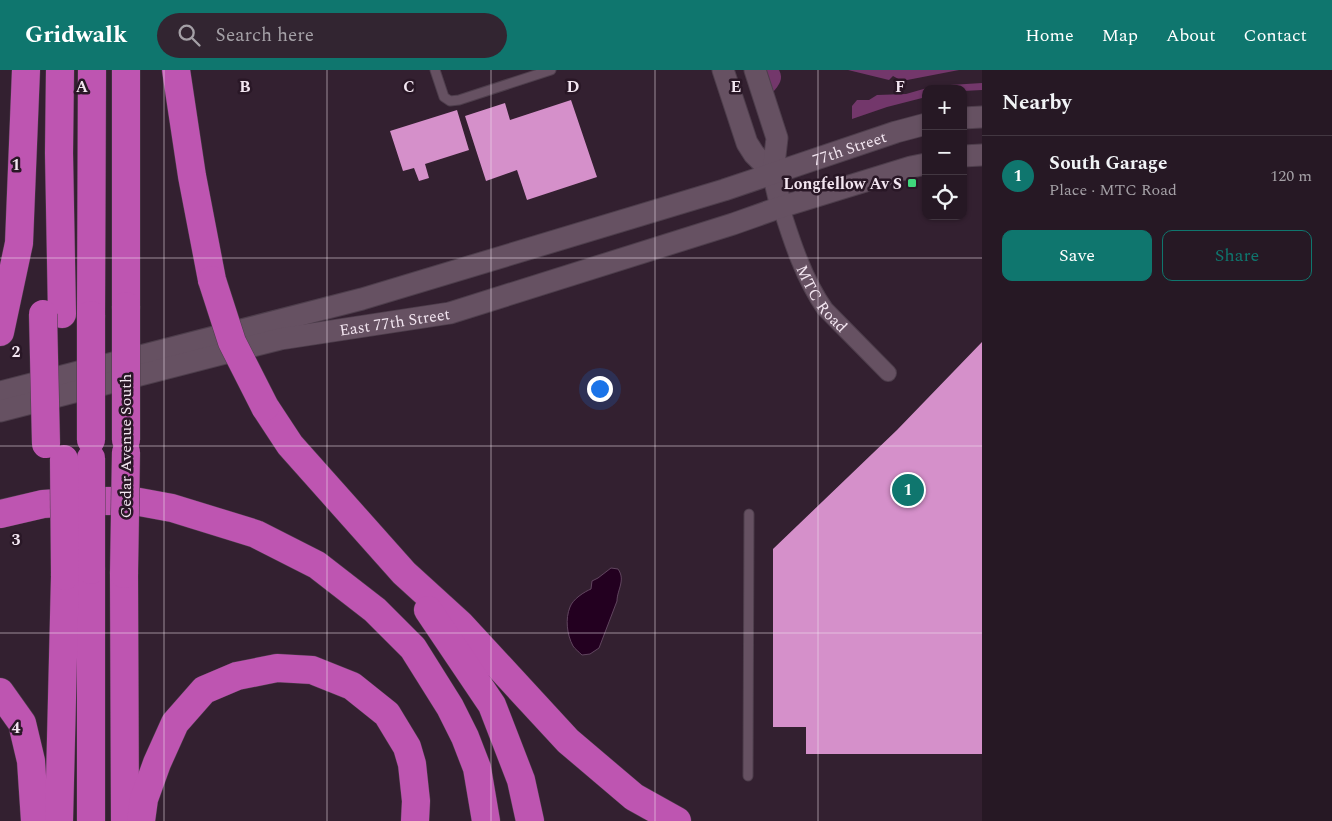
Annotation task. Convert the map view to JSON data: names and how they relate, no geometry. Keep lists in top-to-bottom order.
{
  "streets": {
    "highway": ["Cedar Avenue South"],
    "street": ["77th Street", "MTC Road", "East 77th Street"]
  },
  "crossings": [
    ["77th Street", "East 77th Street"],
    ["MTC Road", "East 77th Street"]
  ],
  "places": {
    "transit": ["Longfellow Av S"]
  },
  "page": {
    "header": "Gridwalk",
    "search": "Search here",
    "nav": [
      "Home",
      "Map",
      "About",
      "Contact"
    ],
    "heading": "Nearby",
    "map_buttons": ["+", "−"],
    "list": [
      {
        "mark": "1",
        "name": "South Garage",
        "note": "Place · MTC Road",
        "value": "120 m"
      }
    ],
    "buttons": ["Save", "Share"],
    "pins": "1"
  },
  "grid": {
    "columns": [
      "A",
      "B",
      "C",
      "D",
      "E",
      "F"
    ],
    "rows": [
      "1",
      "2",
      "3",
      "4"
    ]
  }
}
